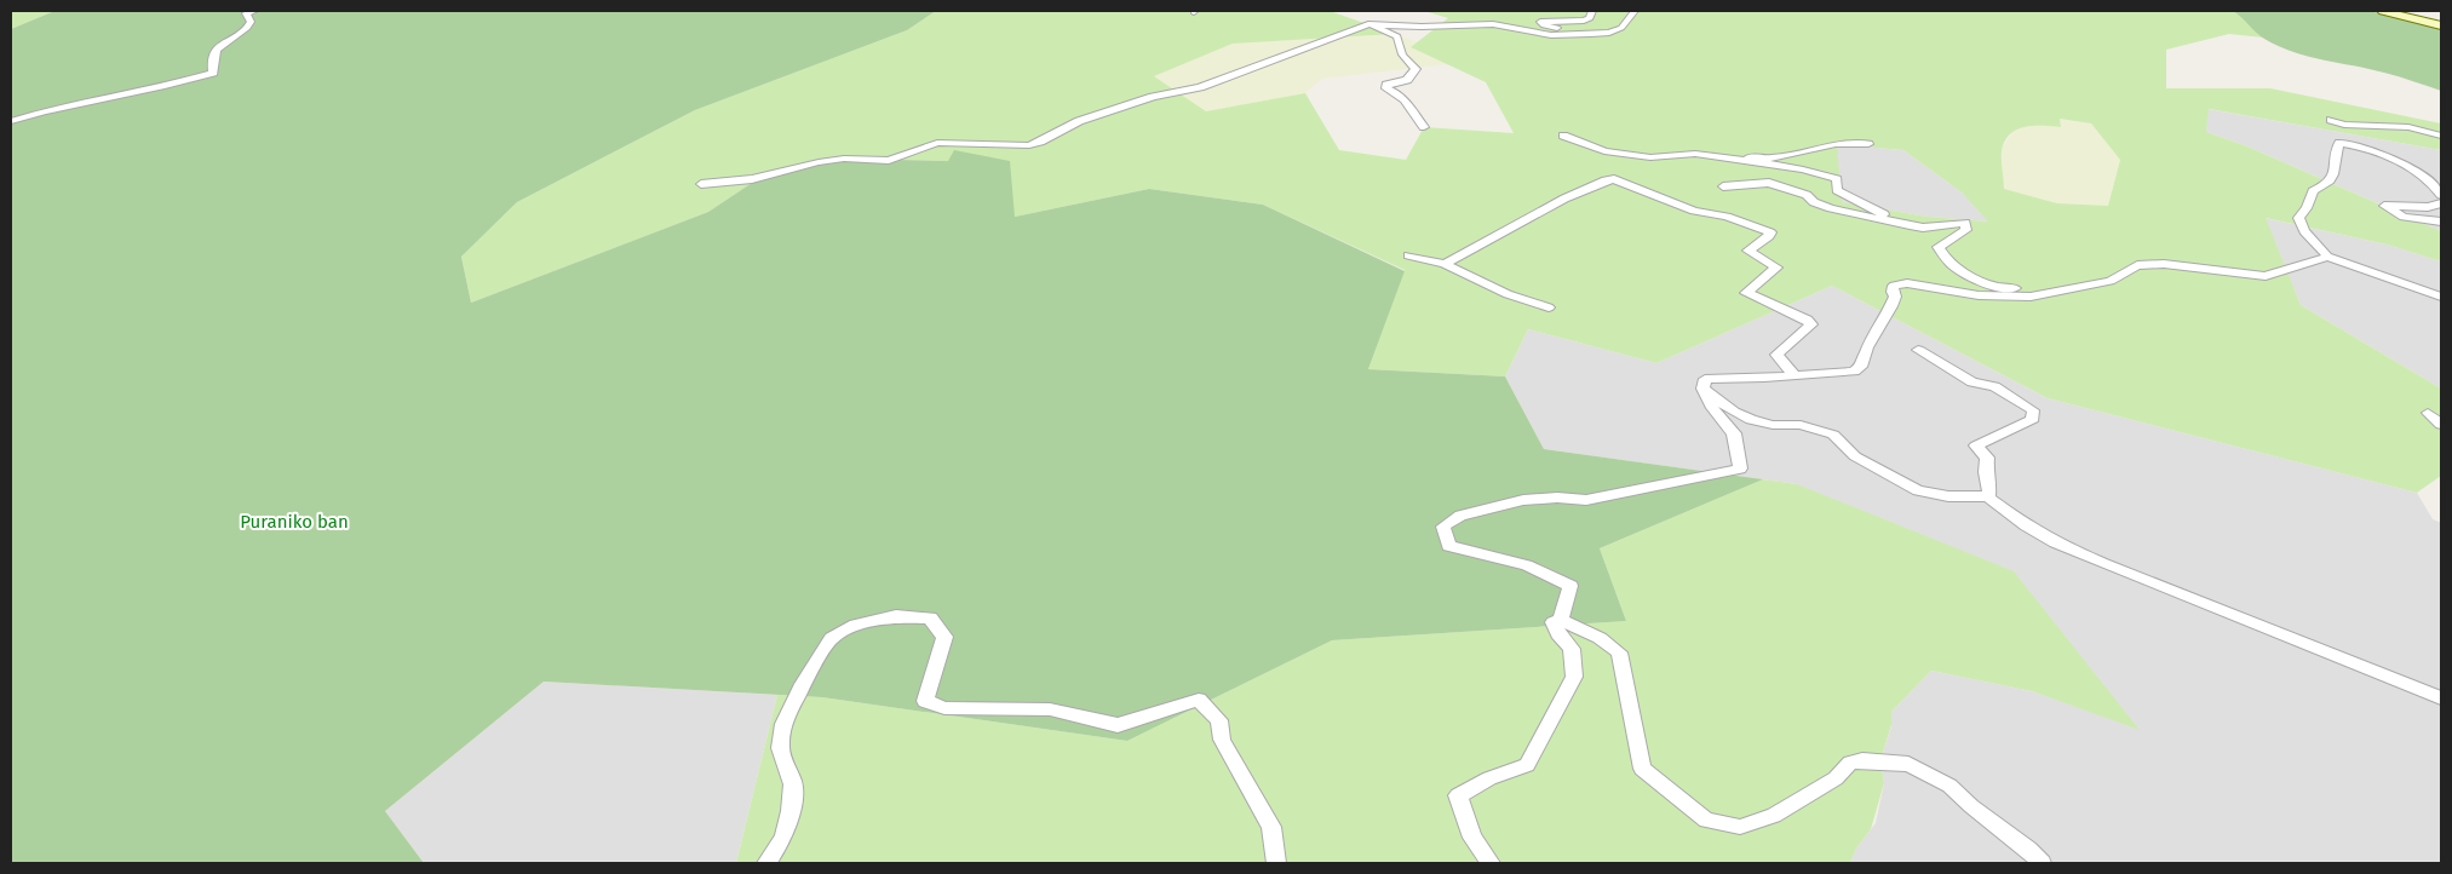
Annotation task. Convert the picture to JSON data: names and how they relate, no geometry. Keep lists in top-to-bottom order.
{
  "parks": ["Puraniko ban"]
}
